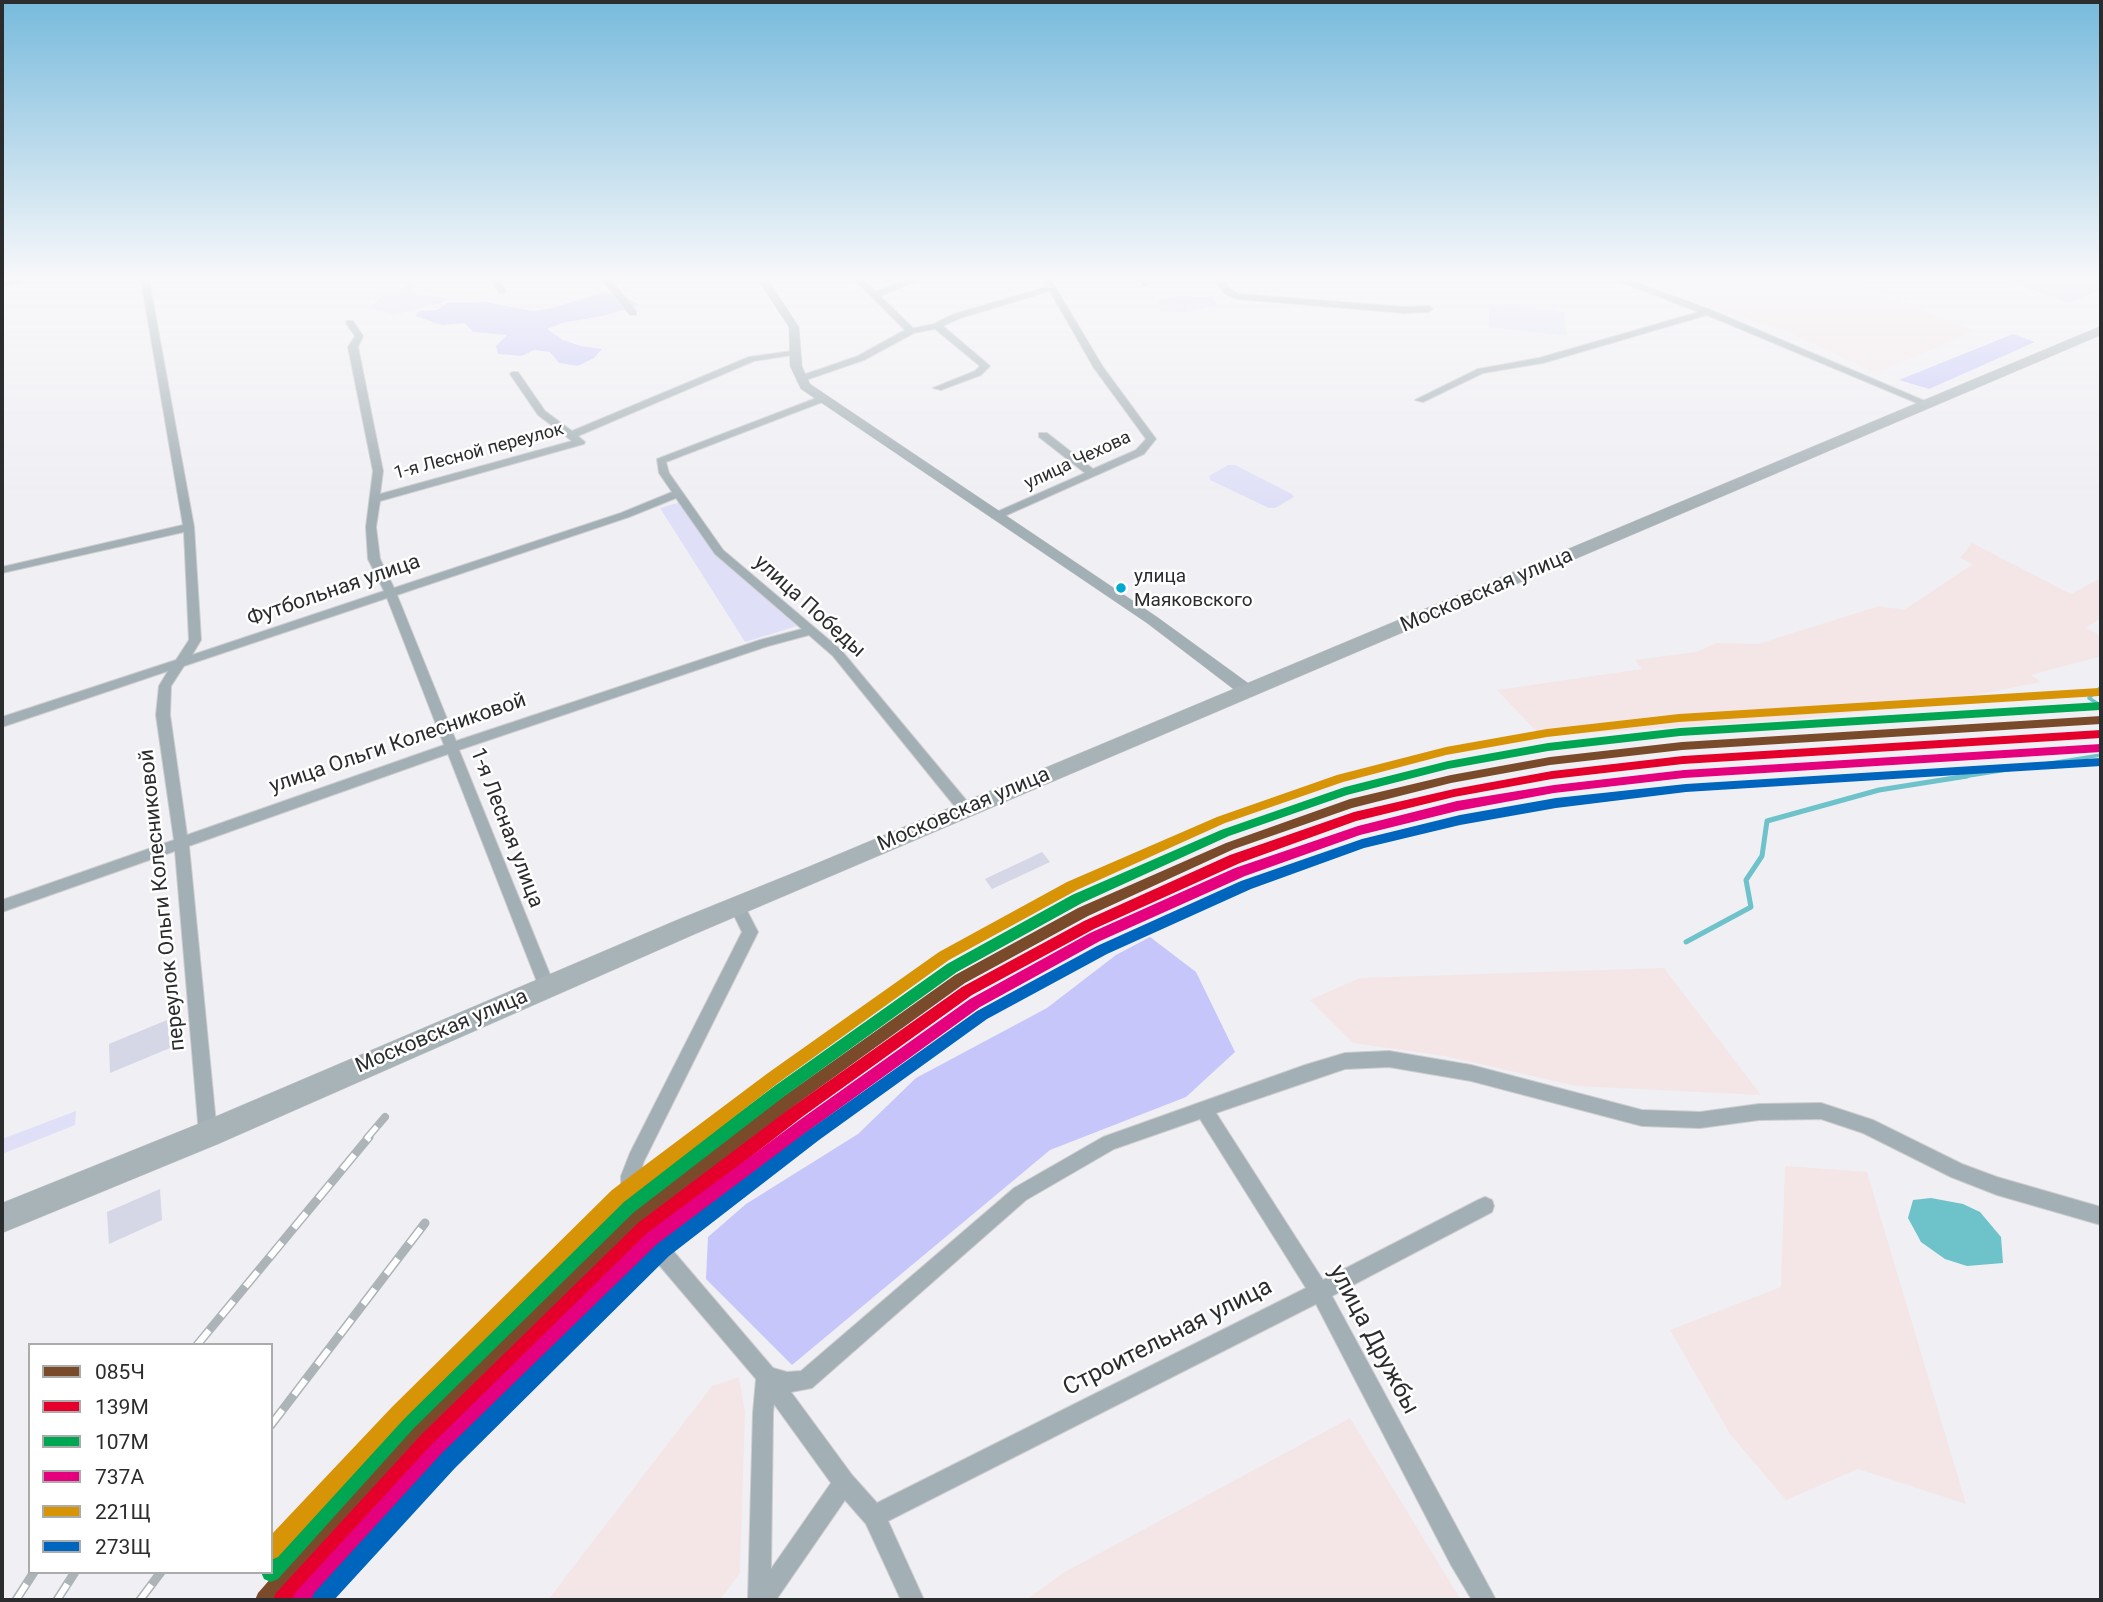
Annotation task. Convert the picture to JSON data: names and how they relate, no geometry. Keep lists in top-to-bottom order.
{
  "streets": {
    "main road": ["Московская улица"],
    "street": [
      "1-я Лесной переулок",
      "улица Чехова",
      "Футбольная улица",
      "улица Победы",
      "улица Ольги Колесниковой",
      "1-я Лесная улица",
      "переулок Ольги Колесниковой",
      "Строительная улица",
      "улица Дружбы"
    ]
  },
  "crossings": [
    ["1-я Лесной переулок", "1-я Лесная улица"],
    ["Футбольная улица", "улица Победы"],
    ["Футбольная улица", "1-я Лесная улица"],
    ["Футбольная улица", "переулок Ольги Колесниковой"],
    ["Московская улица", "улица Победы"],
    ["Московская улица", "1-я Лесная улица"],
    ["Московская улица", "переулок Ольги Колесниковой"],
    ["улица Победы", "улица Ольги Колесниковой"],
    ["улица Ольги Колесниковой", "1-я Лесная улица"],
    ["улица Ольги Колесниковой", "переулок Ольги Колесниковой"],
    ["Строительная улица", "улица Дружбы"]
  ],
  "places": ["улица Маяковского"],
  "lines": [
    "transit line 221Щ",
    "transit line 107М",
    "transit line 085Ч",
    "transit line 139М",
    "transit line 737А",
    "transit line 273Щ"
  ],
  "legend": [
    "085Ч",
    "139М",
    "107М",
    "737А",
    "221Щ",
    "273Щ"
  ]
}
